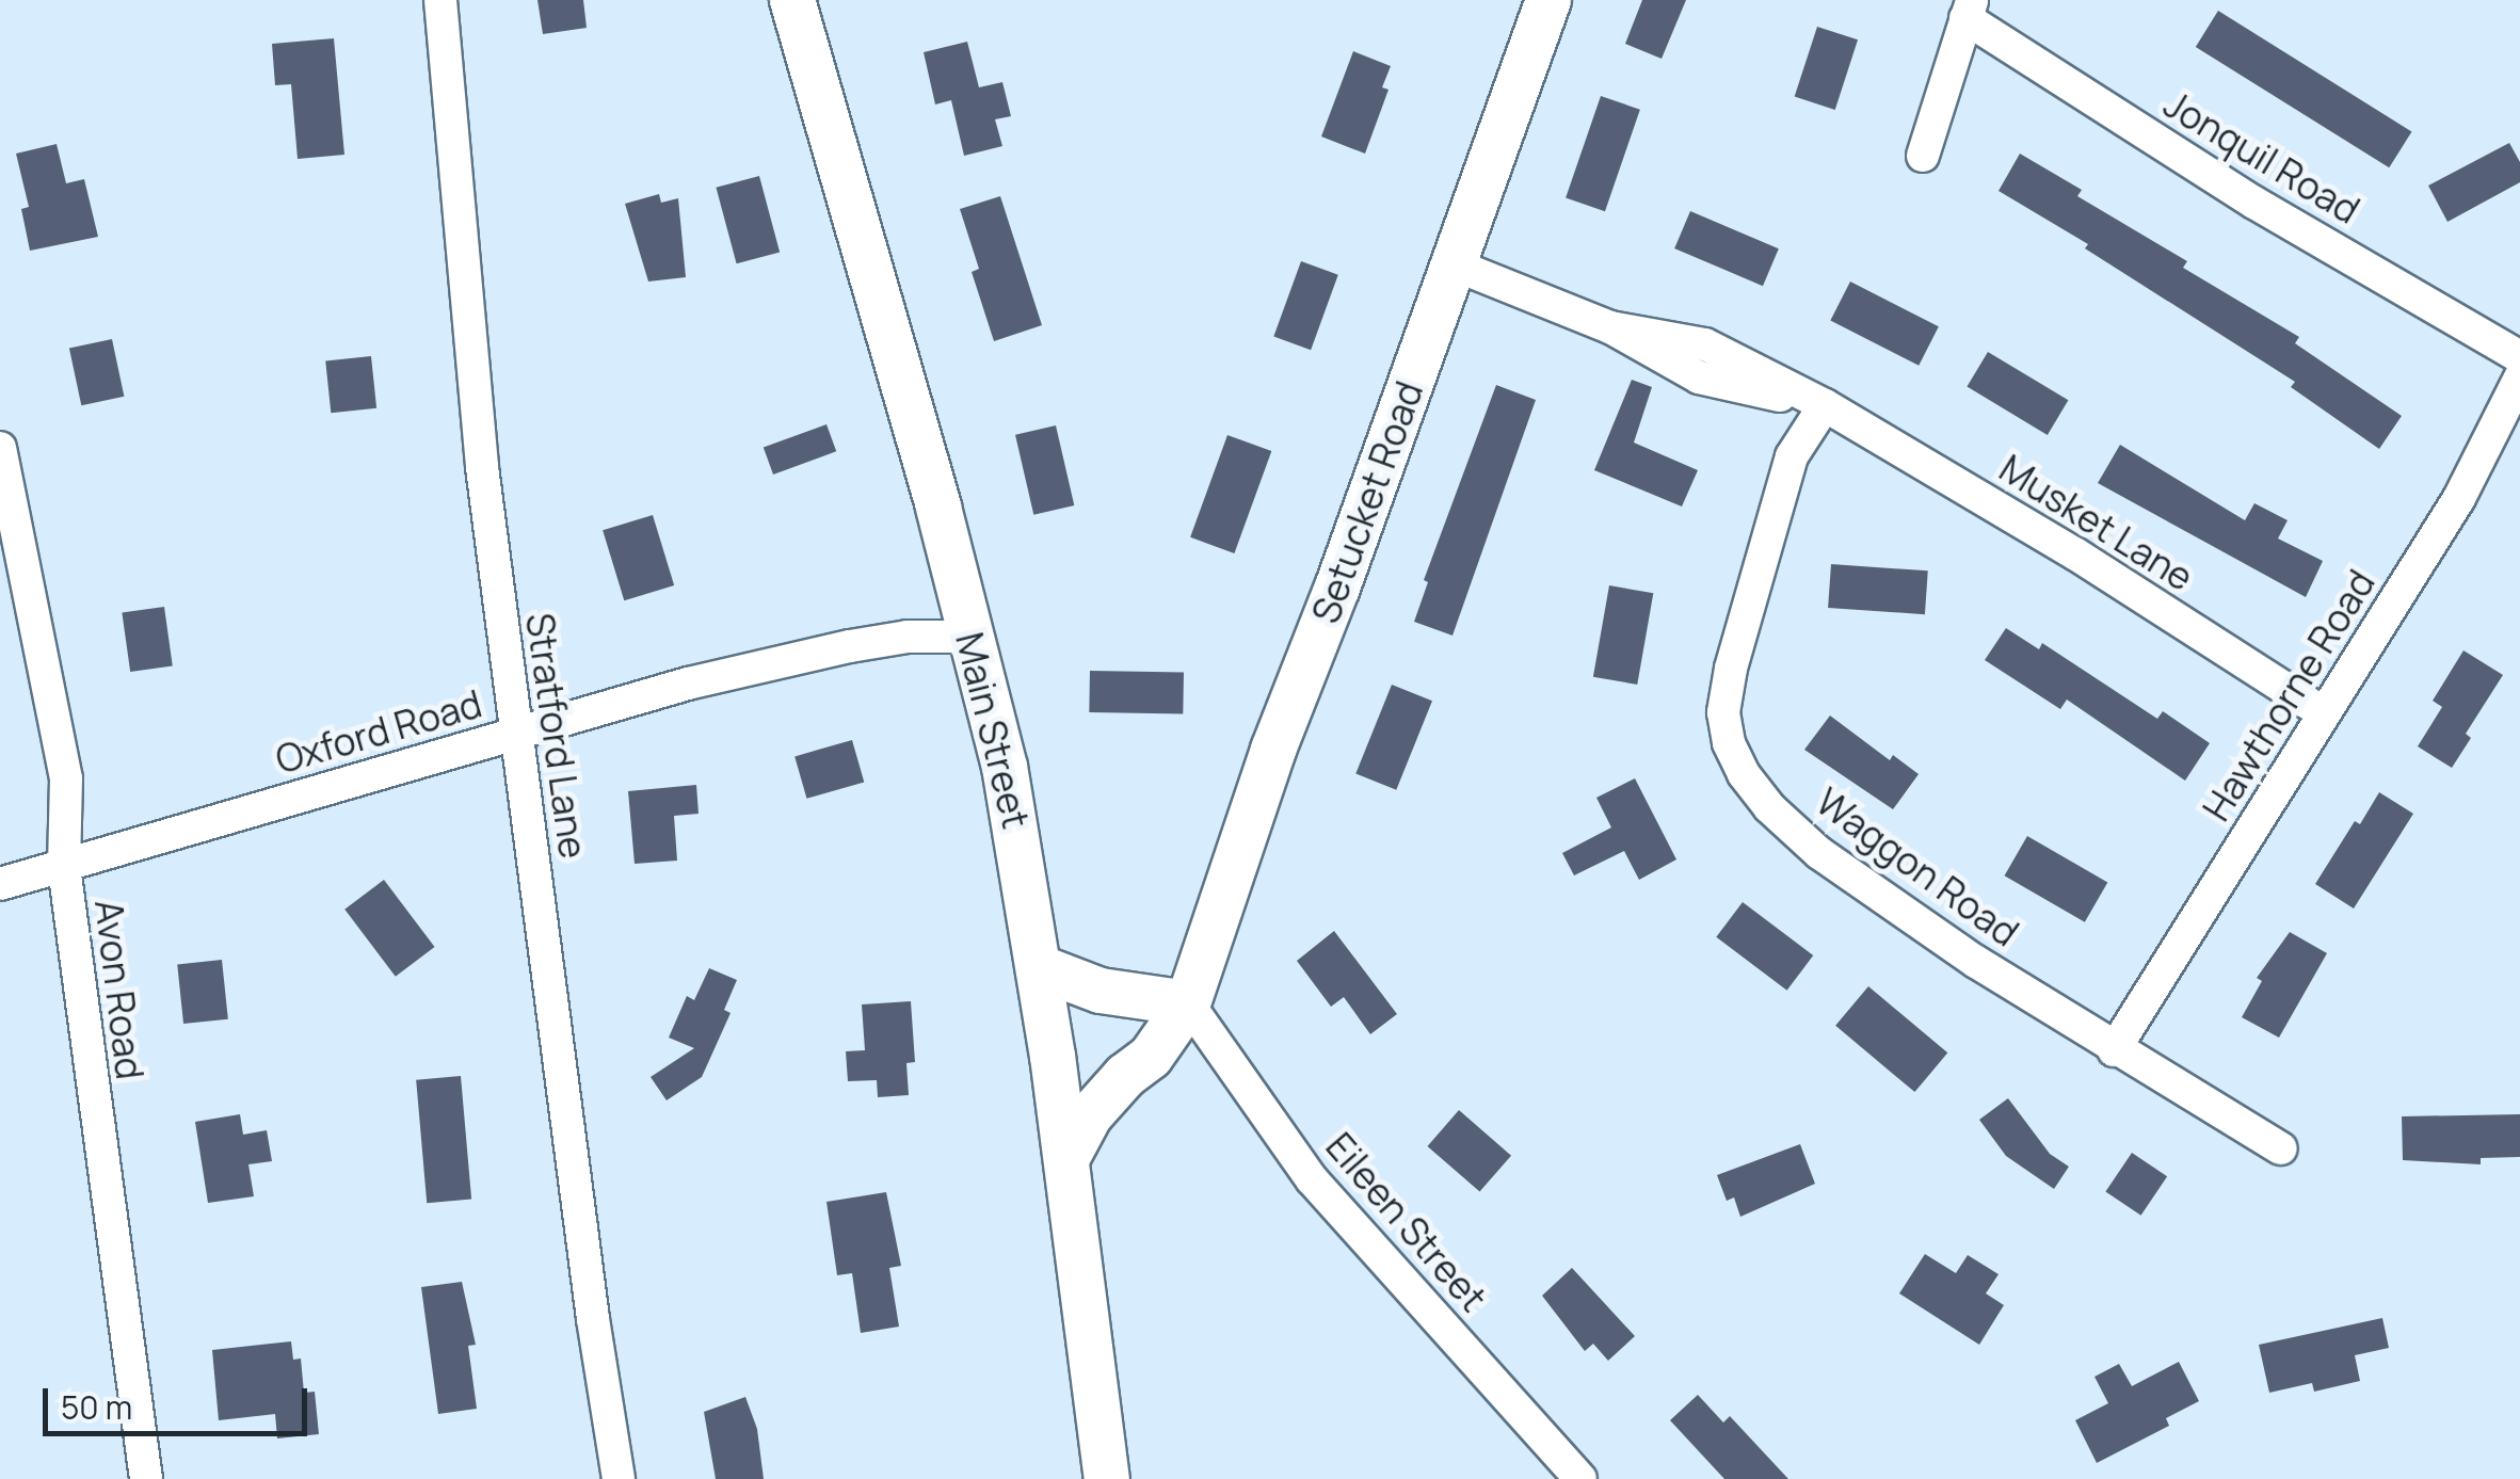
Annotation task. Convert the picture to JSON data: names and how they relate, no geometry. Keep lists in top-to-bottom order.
{
  "streets": {
    "main road": ["Setucket Road", "Main Street"],
    "street": [
      "Jonquil Road",
      "Musket Lane",
      "Hawthorne Road",
      "Oxford Road",
      "Stratford Lane",
      "Waggon Road",
      "Avon Road",
      "Eileen Street"
    ]
  },
  "crossings": [
    ["Setucket Road", "Musket Lane"],
    ["Setucket Road", "Main Street"],
    ["Setucket Road", "Eileen Street"],
    ["Musket Lane", "Hawthorne Road"],
    ["Musket Lane", "Waggon Road"],
    ["Hawthorne Road", "Waggon Road"],
    ["Main Street", "Oxford Road"],
    ["Oxford Road", "Stratford Lane"],
    ["Oxford Road", "Avon Road"]
  ],
  "scale_bar": "50 m"
}
